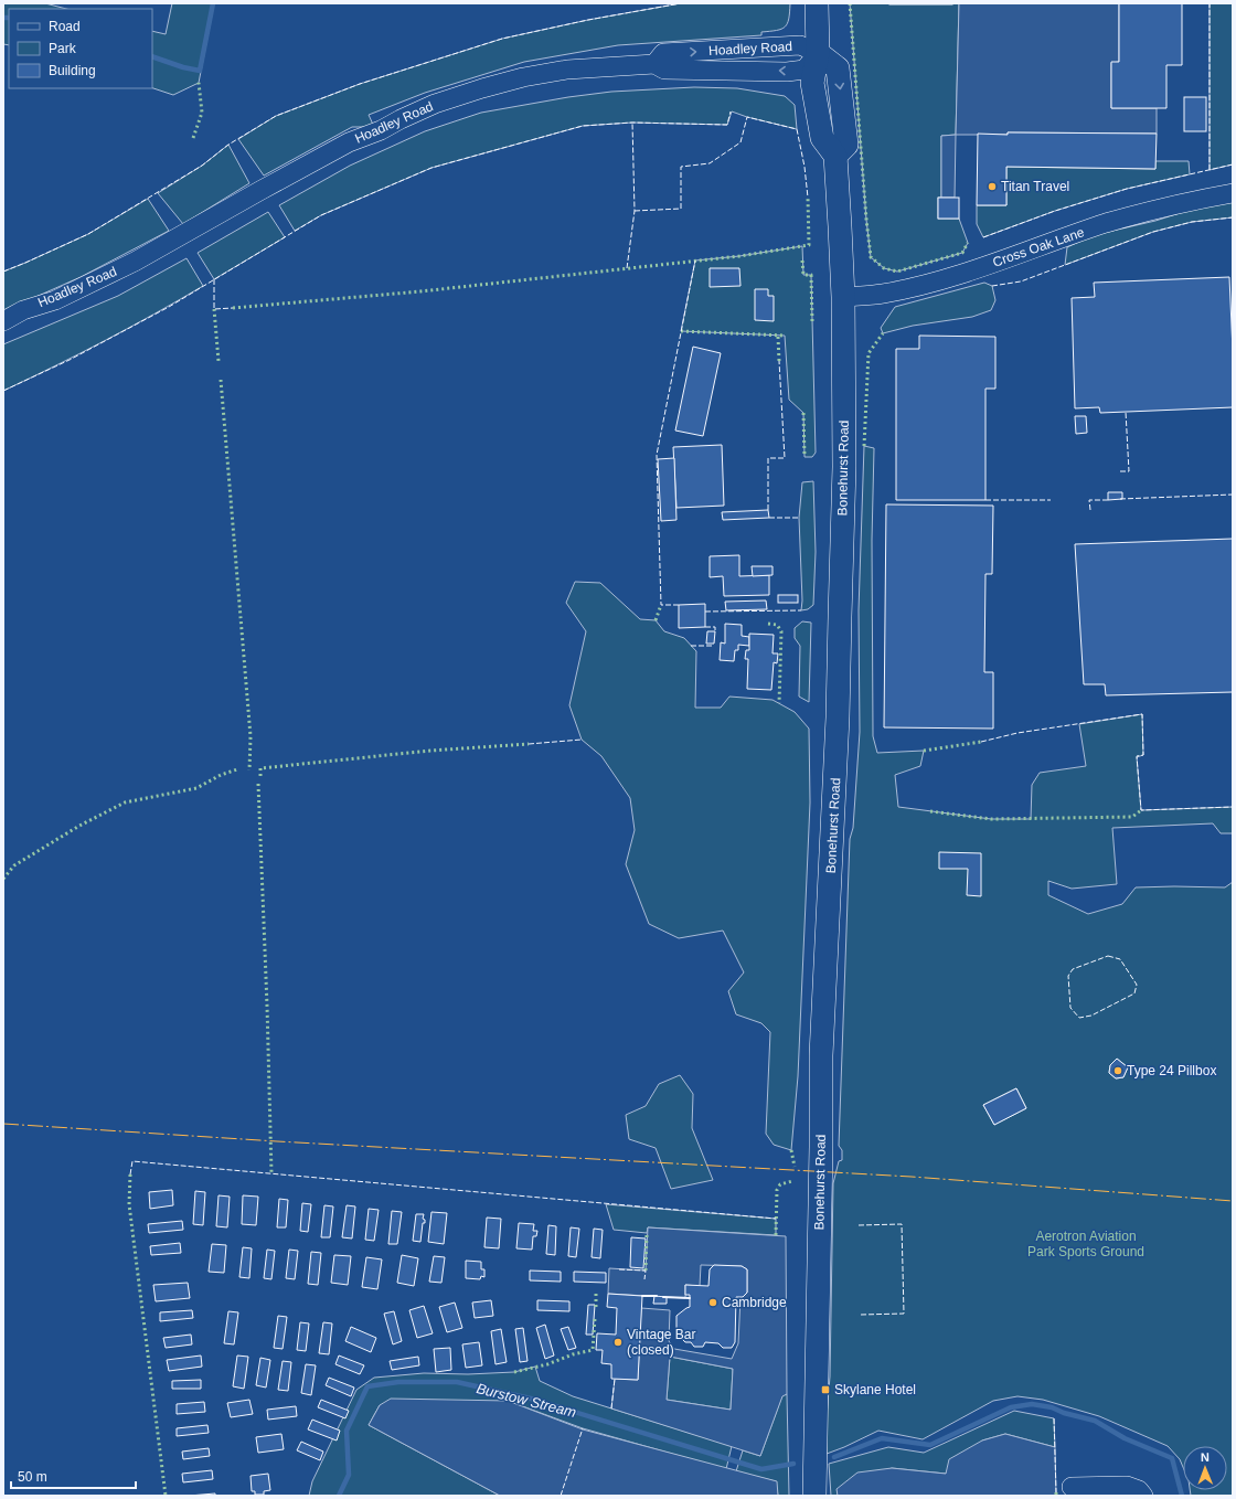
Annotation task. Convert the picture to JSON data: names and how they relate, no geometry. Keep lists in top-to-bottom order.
{
  "streets": {
    "main road": ["Bonehurst Road"],
    "street": ["Hoadley Road", "Cross Oak Lane"]
  },
  "crossings": [
    ["Hoadley Road", "Bonehurst Road"],
    ["Cross Oak Lane", "Bonehurst Road"]
  ],
  "water": ["Burstow Stream"],
  "parks": ["Aerotron Aviation Park Sports Ground"],
  "places": {
    "other": [
      "Titan Travel",
      "Type 24 Pillbox",
      "Cambridge",
      "Vintage Bar (closed)"
    ],
    "transit": ["Skylane Hotel"]
  },
  "legend": ["Road", "Park", "Building"],
  "scale_bar": "50 m",
  "north": "top"
}
